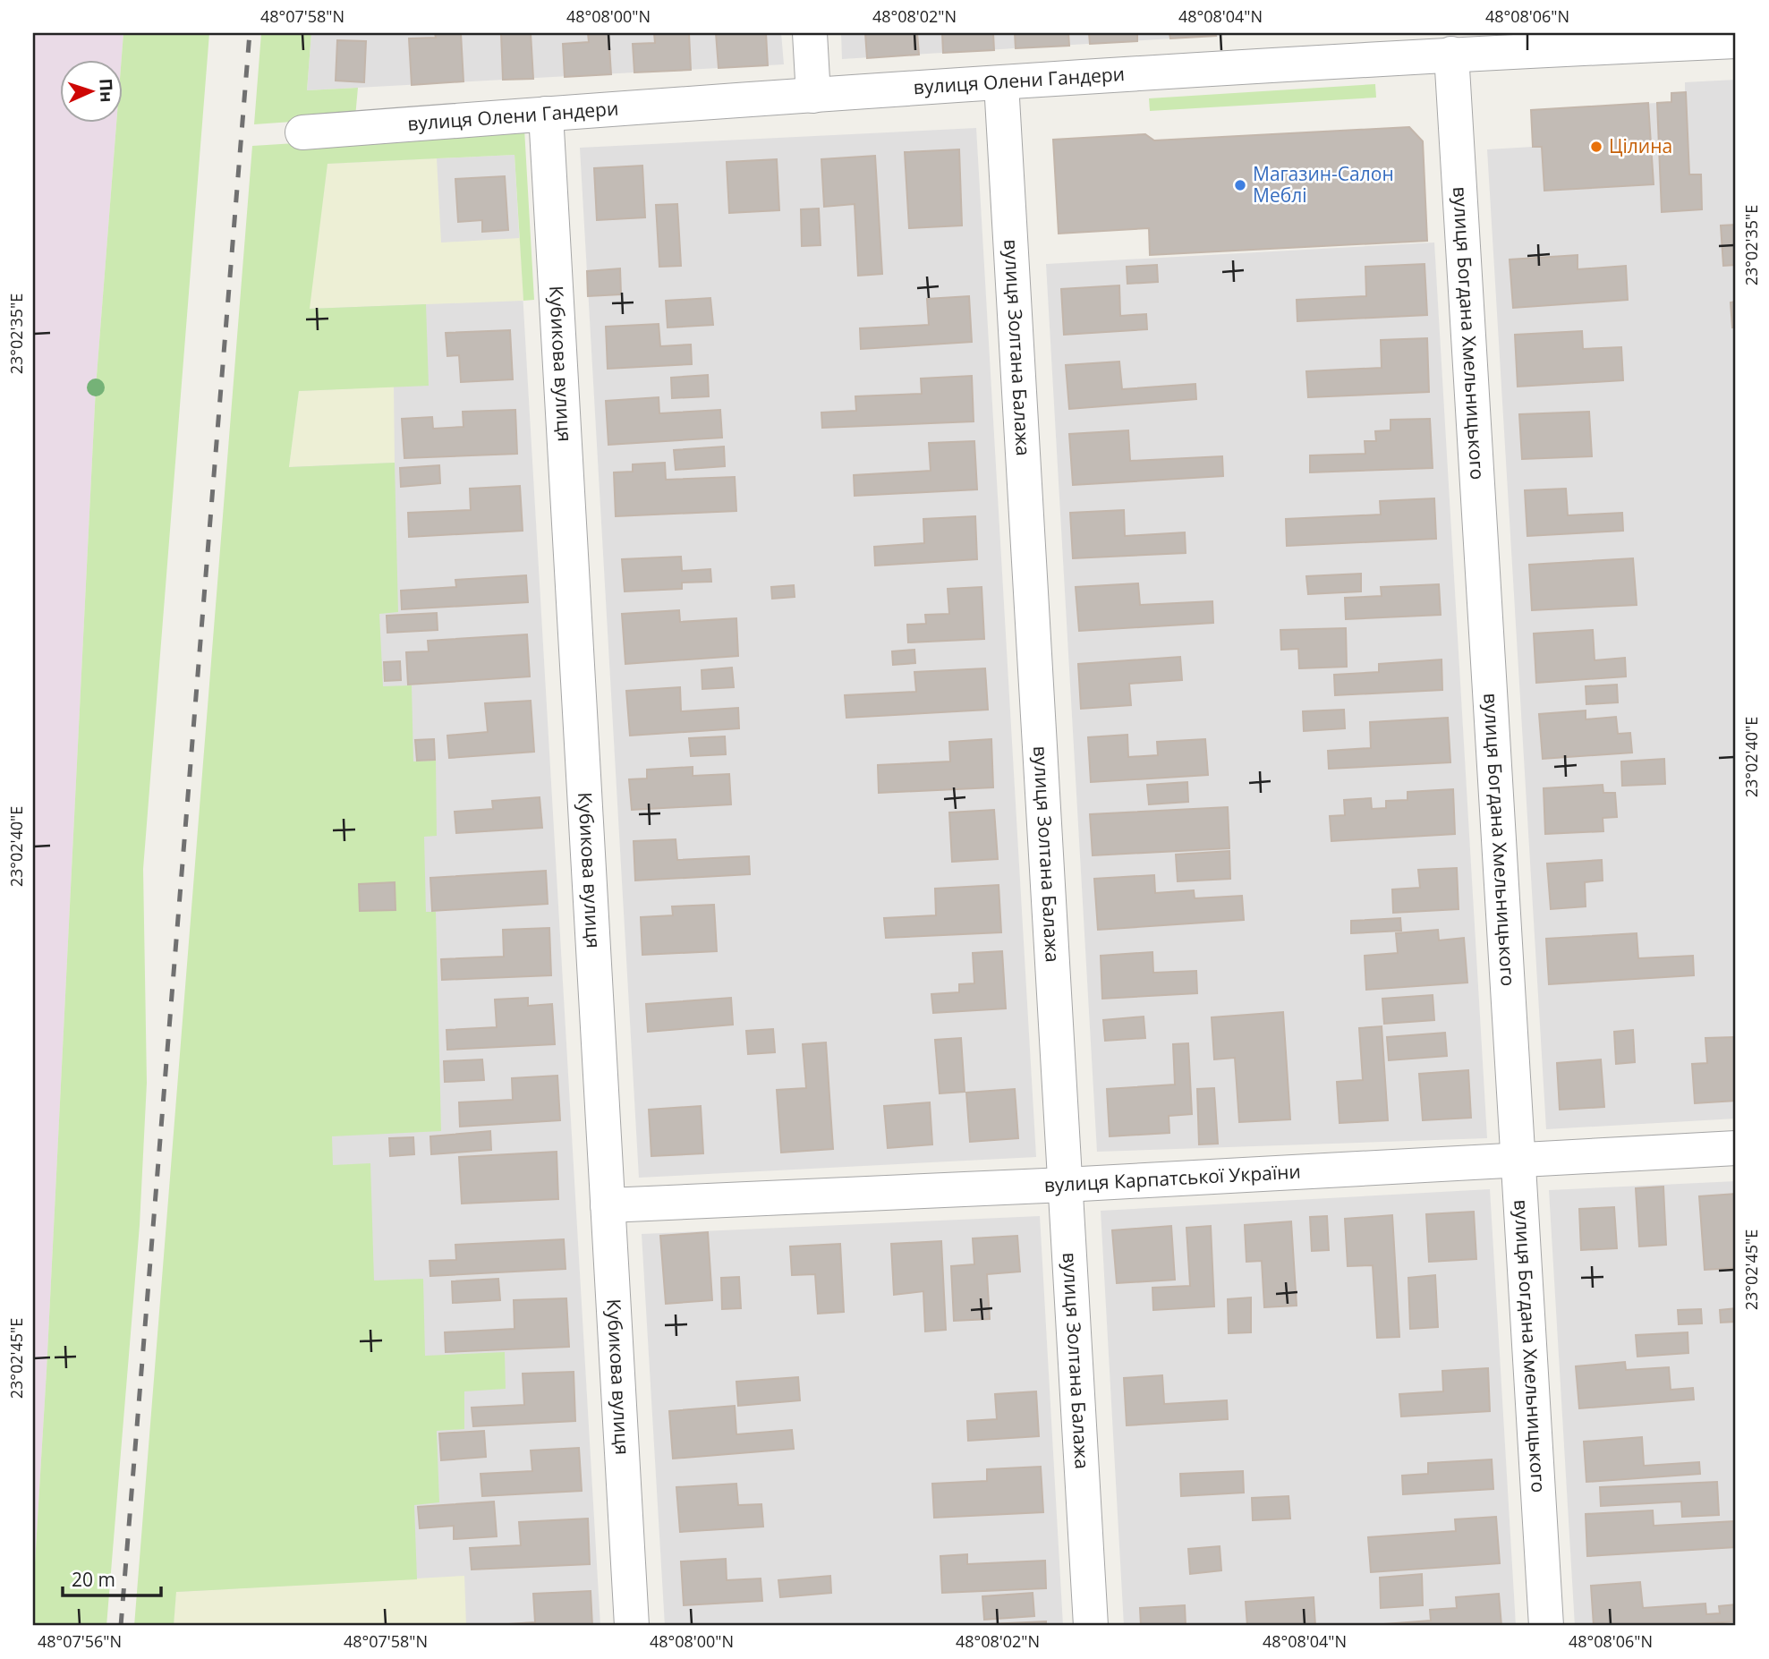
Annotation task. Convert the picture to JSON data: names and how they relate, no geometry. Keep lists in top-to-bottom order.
{
  "streets": {
    "street": [
      "вулиця Олени Гандери",
      "вулиця Богдана Хмельницького",
      "вулиця Золтана Балажа",
      "Кубикова вулиця",
      "вулиця Карпатської України"
    ]
  },
  "crossings": [
    ["вулиця Олени Гандери", "вулиця Богдана Хмельницького"],
    ["вулиця Олени Гандери", "вулиця Золтана Балажа"],
    ["вулиця Олени Гандери", "Кубикова вулиця"],
    ["вулиця Богдана Хмельницького", "вулиця Карпатської України"],
    ["вулиця Золтана Балажа", "вулиця Карпатської України"],
    ["Кубикова вулиця", "вулиця Карпатської України"]
  ],
  "places": ["Цілина", "Магазин-Салон Меблі"],
  "scale_bar": "20 m",
  "north": "right",
  "coordinates": [
    "48°07'58\"N",
    "48°08'00\"N",
    "48°08'02\"N",
    "48°08'04\"N",
    "48°08'06\"N",
    "23°02'35\"E",
    "23°02'40\"E",
    "23°02'45\"E",
    "48°07'56\"N"
  ]
}
